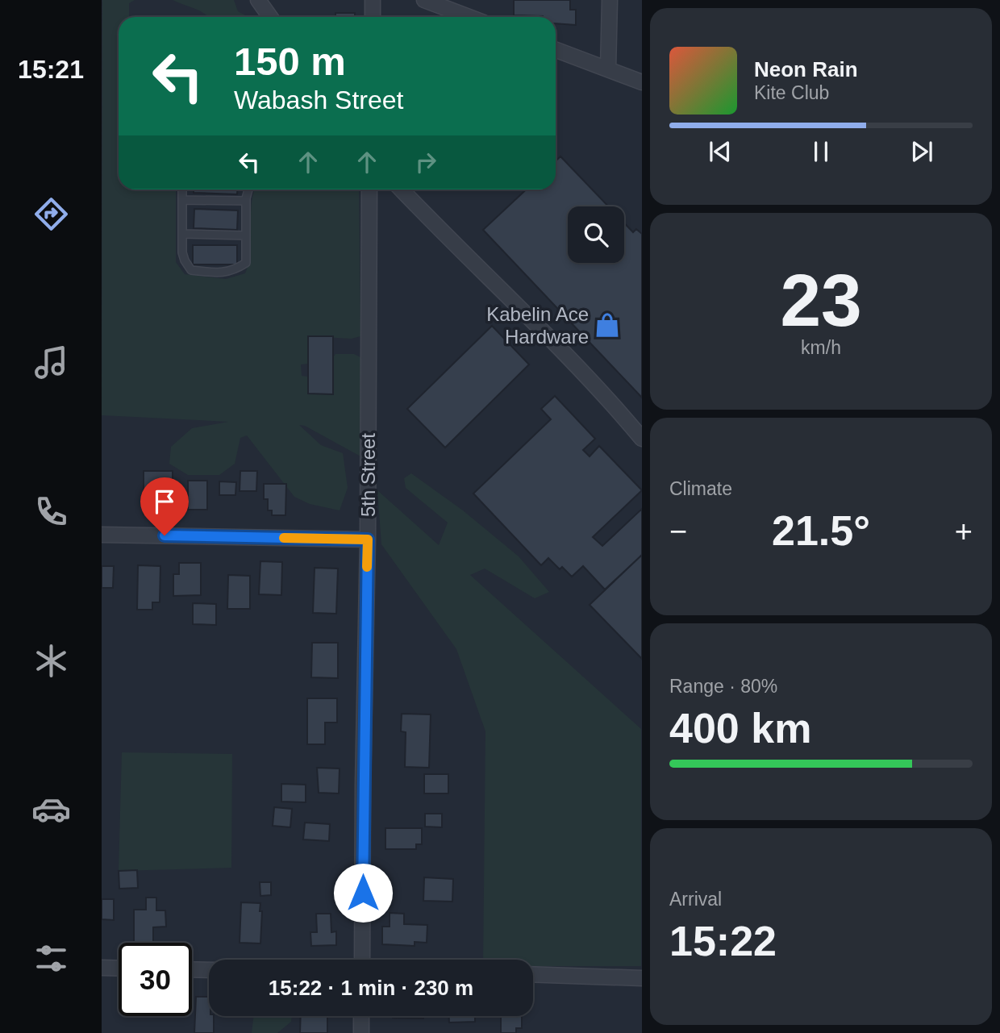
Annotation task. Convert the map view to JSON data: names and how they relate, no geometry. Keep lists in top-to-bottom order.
{
  "streets": {
    "street": ["5th Street"]
  },
  "places": {
    "shop": ["Kabelin Ace Hardware"]
  },
  "page": {
    "tabs": "15:21",
    "turn": ["150 m", "Wabash Street"],
    "song": ["Neon Rain", "Kite Club"],
    "tile": [
      ["23", "km/h"],
      "Climate",
      ["Range · 80%", "400 km"],
      ["Arrival", "15:22"]
    ],
    "heat": ["−", "21.5°", "+"],
    "limit": "30",
    "trip": "15:22 · 1 min · 230 m"
  }
}
